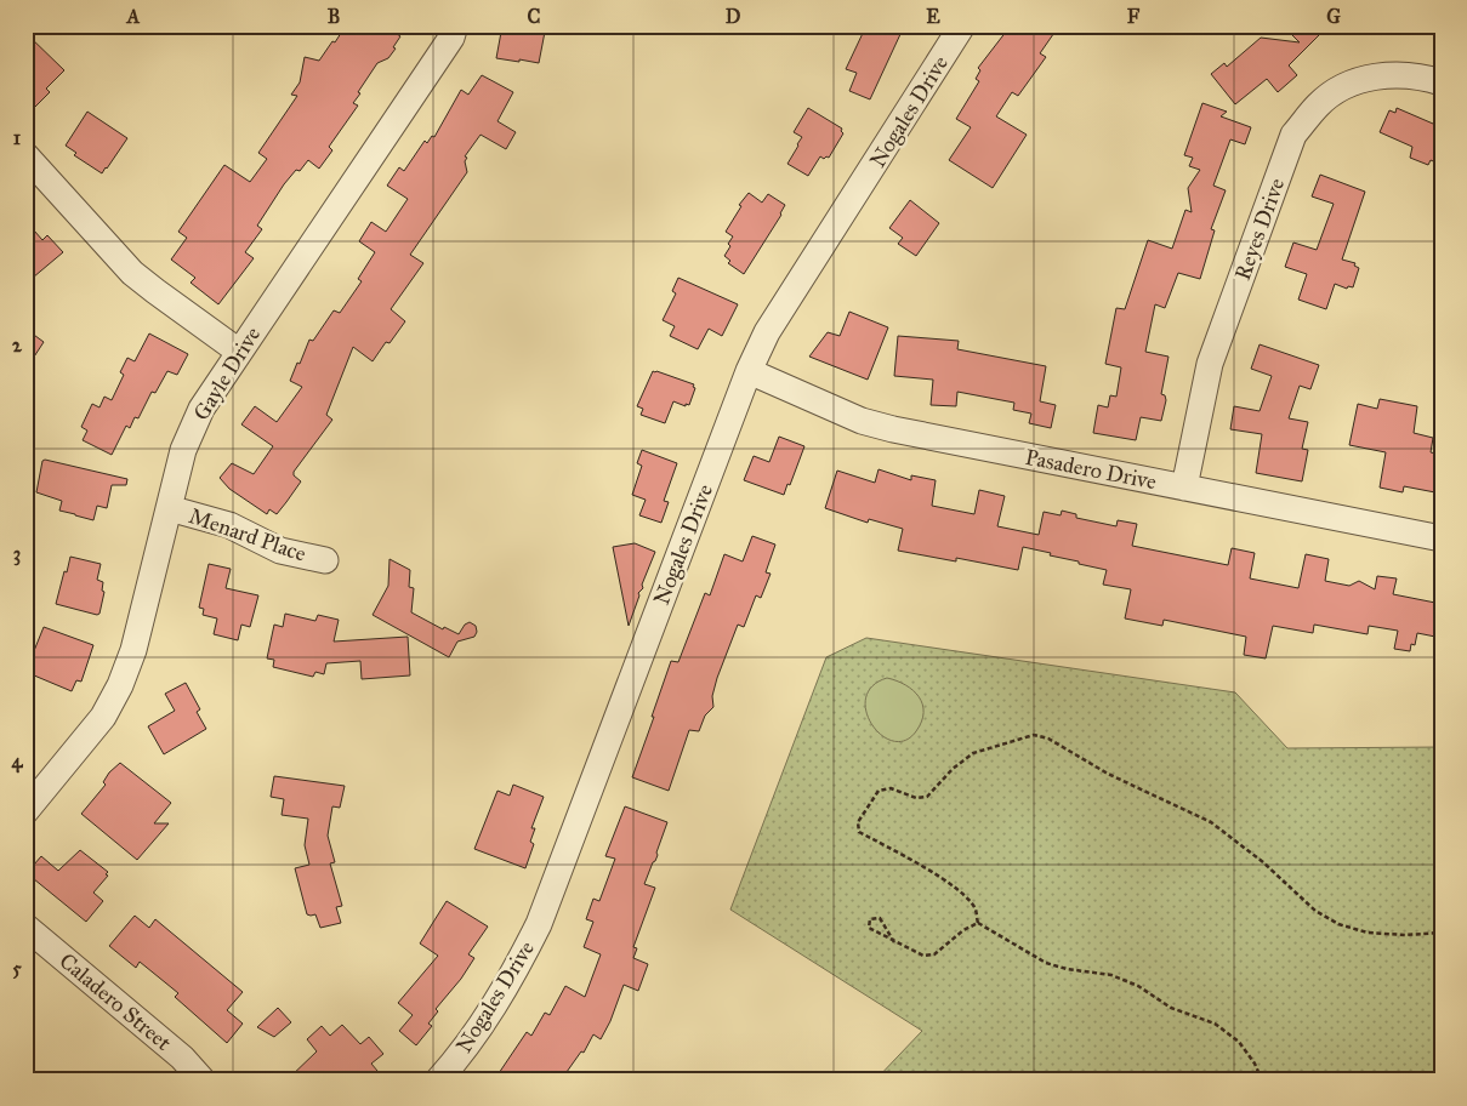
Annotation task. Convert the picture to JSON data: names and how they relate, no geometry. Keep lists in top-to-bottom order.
{
  "streets": {
    "street": [
      "Nogales Drive",
      "Reyes Drive",
      "Gayle Drive",
      "Pasadero Drive",
      "Menard Place",
      "Caladero Street"
    ]
  },
  "crossings": [
    ["Nogales Drive", "Pasadero Drive"],
    ["Reyes Drive", "Pasadero Drive"],
    ["Gayle Drive", "Menard Place"]
  ],
  "grid": {
    "columns": [
      "A",
      "B",
      "C",
      "D",
      "E",
      "F",
      "G"
    ],
    "rows": [
      "1",
      "2",
      "3",
      "4",
      "5"
    ]
  }
}
